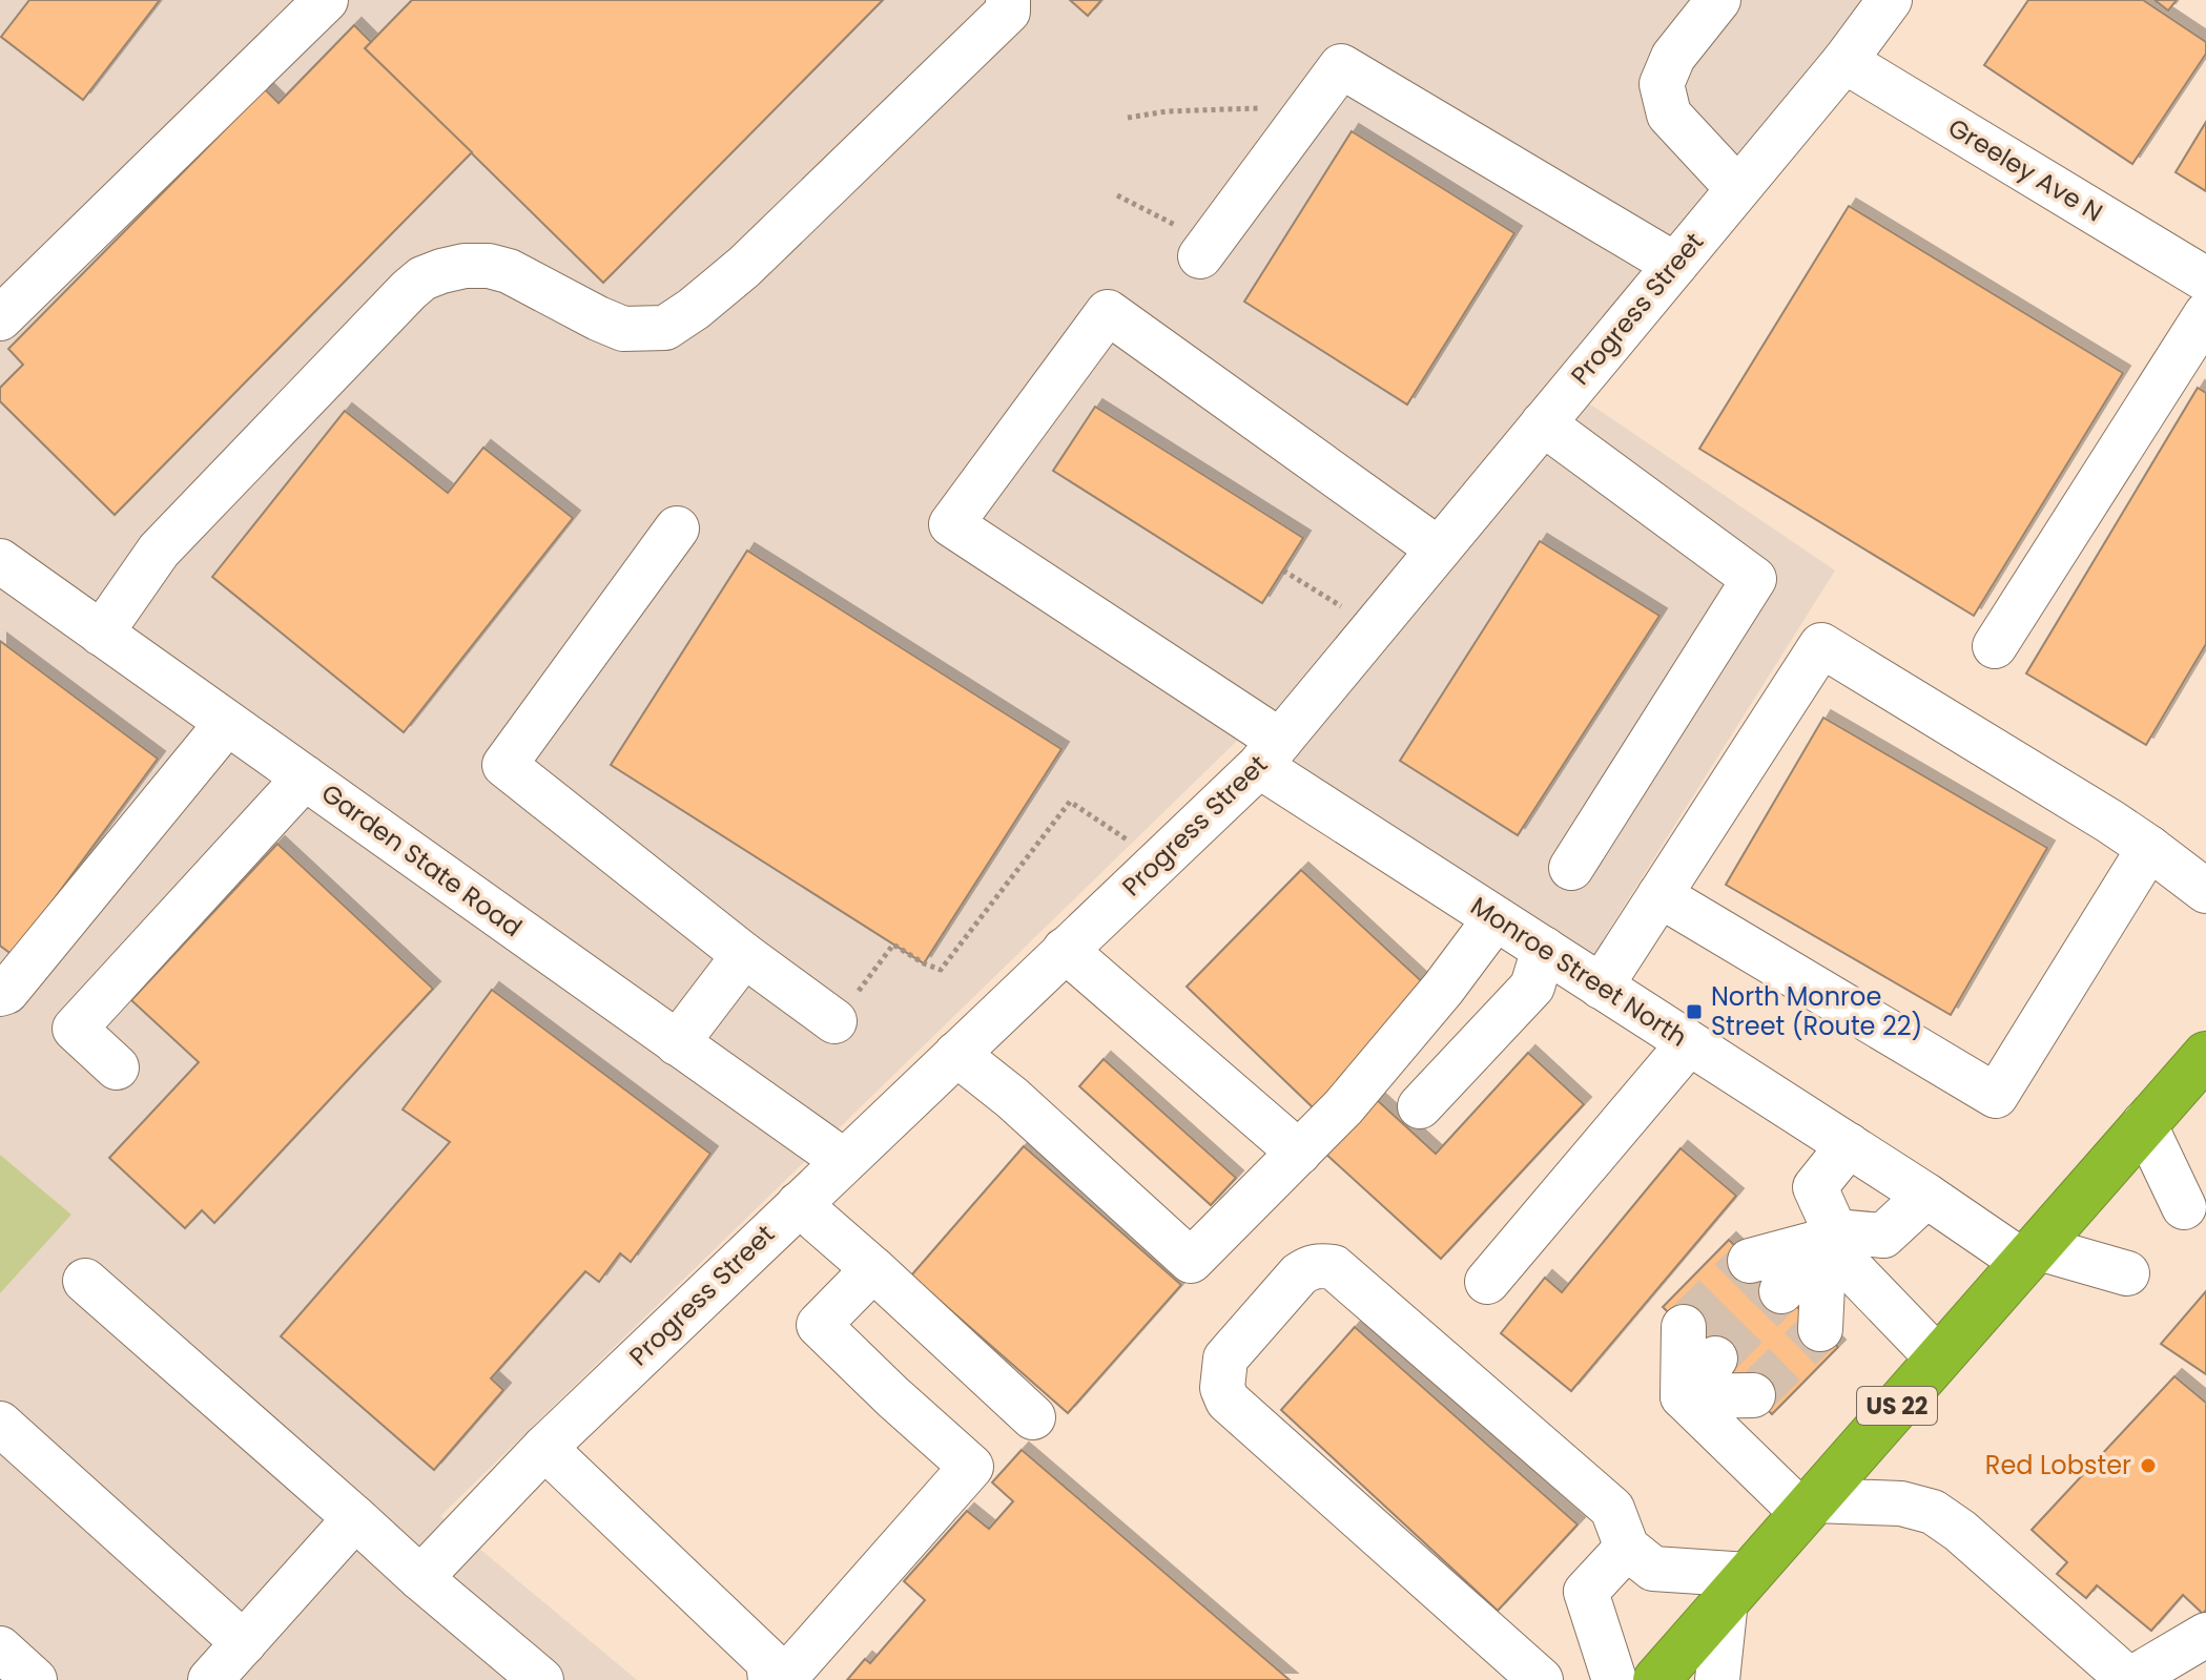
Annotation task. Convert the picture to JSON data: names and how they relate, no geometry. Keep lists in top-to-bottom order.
{
  "streets": {
    "highway": ["US 22"],
    "street": [
      "Greeley Ave N",
      "Progress Street",
      "Garden State Road",
      "Monroe Street North"
    ]
  },
  "crossings": [
    ["Greeley Ave N", "Progress Street"],
    ["Progress Street", "Garden State Road"],
    ["Progress Street", "Monroe Street North"],
    ["Monroe Street North", "US 22"]
  ],
  "places": {
    "transit": ["North Monroe Street (Route 22)"],
    "other": ["Red Lobster"]
  }
}
